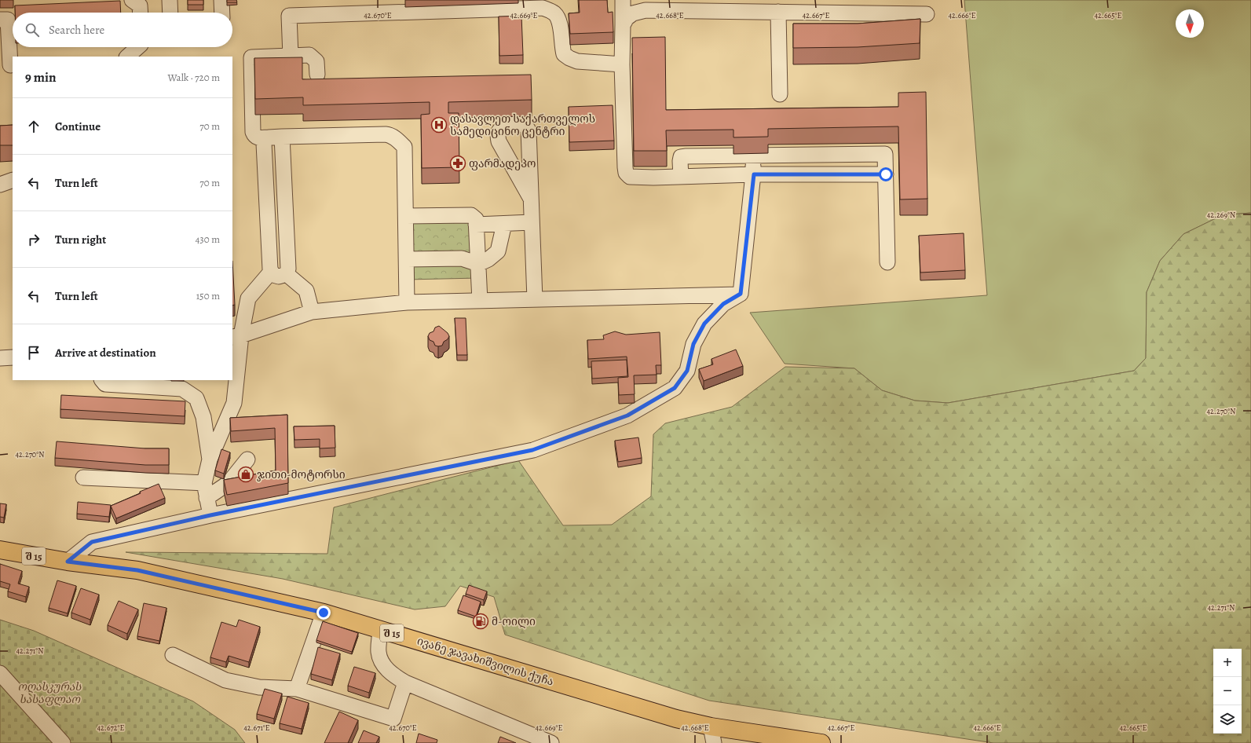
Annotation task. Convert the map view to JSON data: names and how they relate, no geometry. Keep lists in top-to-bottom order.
{
  "streets": {
    "main road": ["შ 15", "ივანე ჯავახიშვილის ქუჩა"]
  },
  "crossings": [
    ["შ 15", "ივანე ჯავახიშვილის ქუჩა"]
  ],
  "parks": ["ოღასკურას სასაფლაო"],
  "places": {
    "hospital": ["დასავლეთ საქართველოს სამედიცინო ცენტრი"],
    "pharmacy": ["ფარმადეპო"],
    "shop": ["ჯითი-მოტორსი"],
    "fuel station": ["მ-ოილი"]
  },
  "north": "bottom",
  "page": {
    "search": "Search here",
    "heading": ["9 min", "Walk · 720 m"],
    "list": [
      ["Continue", "70 m"],
      ["Turn left", "70 m"],
      ["Turn right", "430 m"],
      ["Turn left", "150 m"],
      "Arrive at destination"
    ],
    "map_buttons": ["+", "−"]
  },
  "coordinates": [
    "42.670°E",
    "42.669°E",
    "42.668°E",
    "42.667°E",
    "42.666°E",
    "42.665°E",
    "42.269°N",
    "42.270°N",
    "42.271°N",
    "42.672°E",
    "42.671°E"
  ]
}
